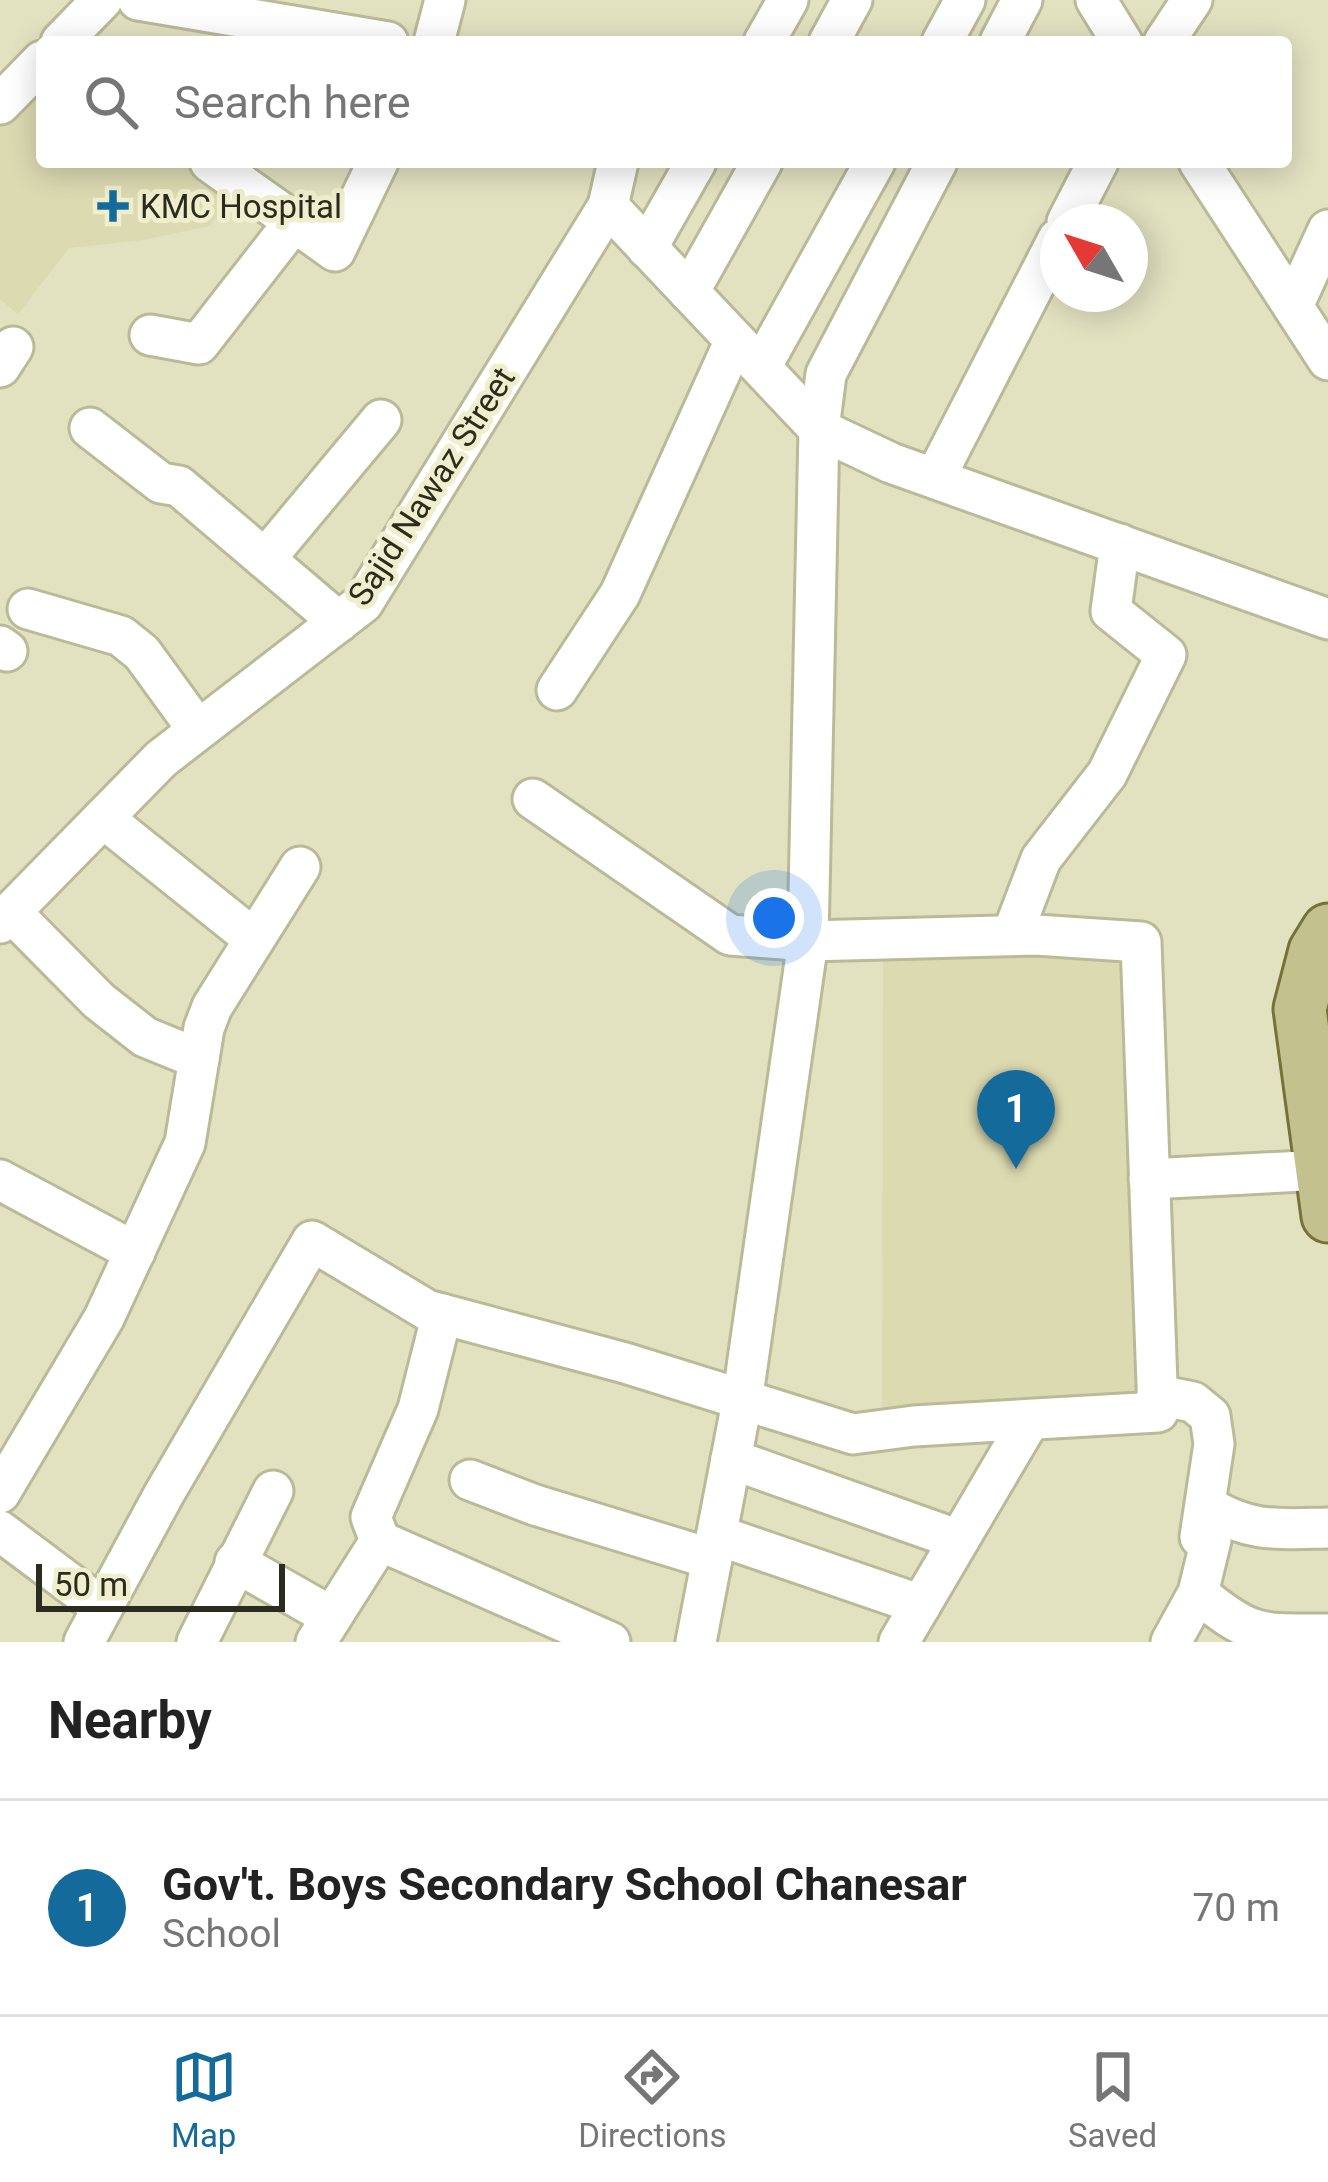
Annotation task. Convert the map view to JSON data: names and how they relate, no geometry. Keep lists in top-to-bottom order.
{
  "streets": {
    "street": ["Sajid Nawaz Street"]
  },
  "places": {
    "health": ["KMC Hospital"]
  },
  "scale_bar": "50 m",
  "north": "top left",
  "page": {
    "search": "Search here",
    "pins": "1",
    "scale": "50 m",
    "heading": "Nearby",
    "list": [
      {
        "mark": "1",
        "name": "Gov't. Boys Secondary School Chanesar",
        "note": "School",
        "value": "70 m"
      }
    ],
    "nav": ["Map", "Directions", "Saved"]
  }
}
